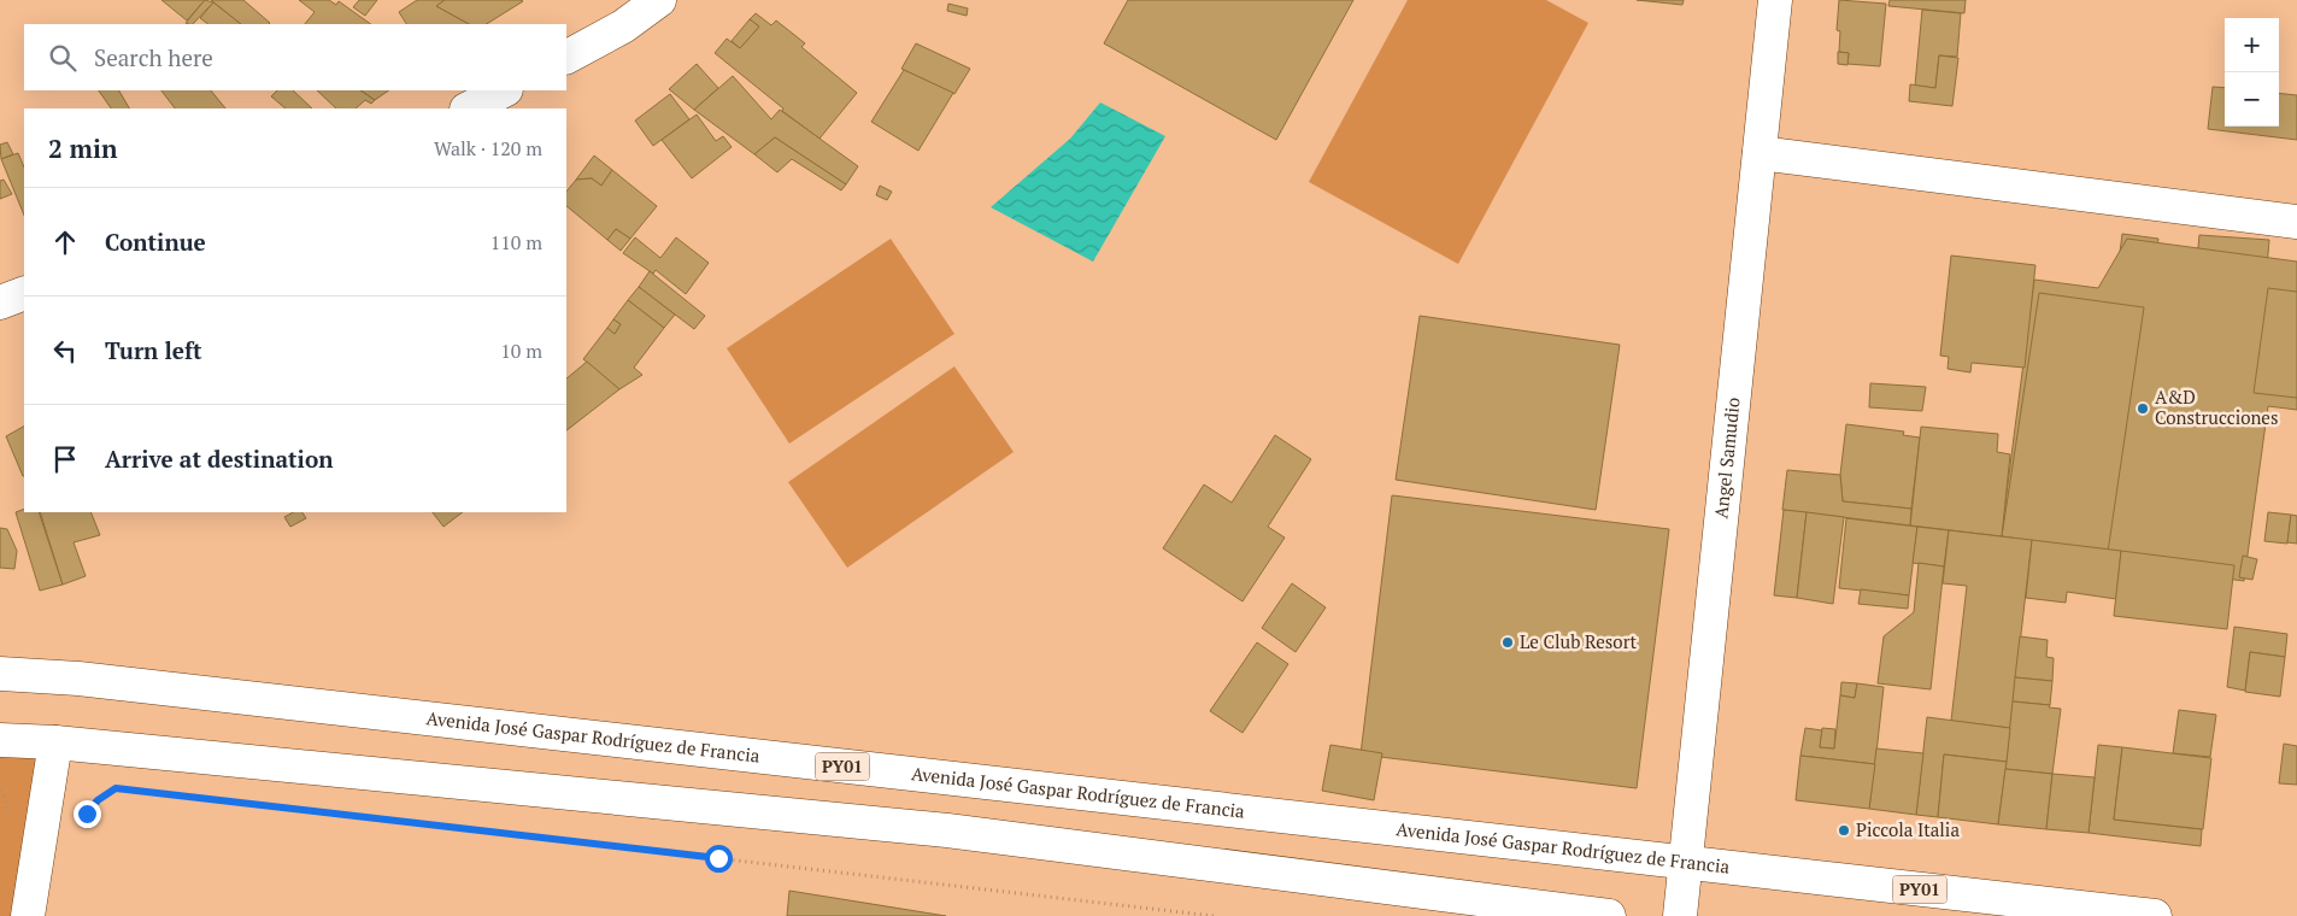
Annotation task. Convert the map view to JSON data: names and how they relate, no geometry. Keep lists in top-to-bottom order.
{
  "streets": {
    "main road": ["Angel Samudio", "Avenida José Gaspar Rodríguez de Francia", "PY01"]
  },
  "crossings": [
    ["Angel Samudio", "Avenida José Gaspar Rodríguez de Francia"]
  ],
  "places": ["A&D Construcciones", "Le Club Resort", "Piccola Italia"],
  "page": {
    "map_buttons": ["+", "−"],
    "search": "Search here",
    "heading": ["2 min", "Walk · 120 m"],
    "list": [
      ["Continue", "110 m"],
      ["Turn left", "10 m"],
      "Arrive at destination"
    ]
  }
}
